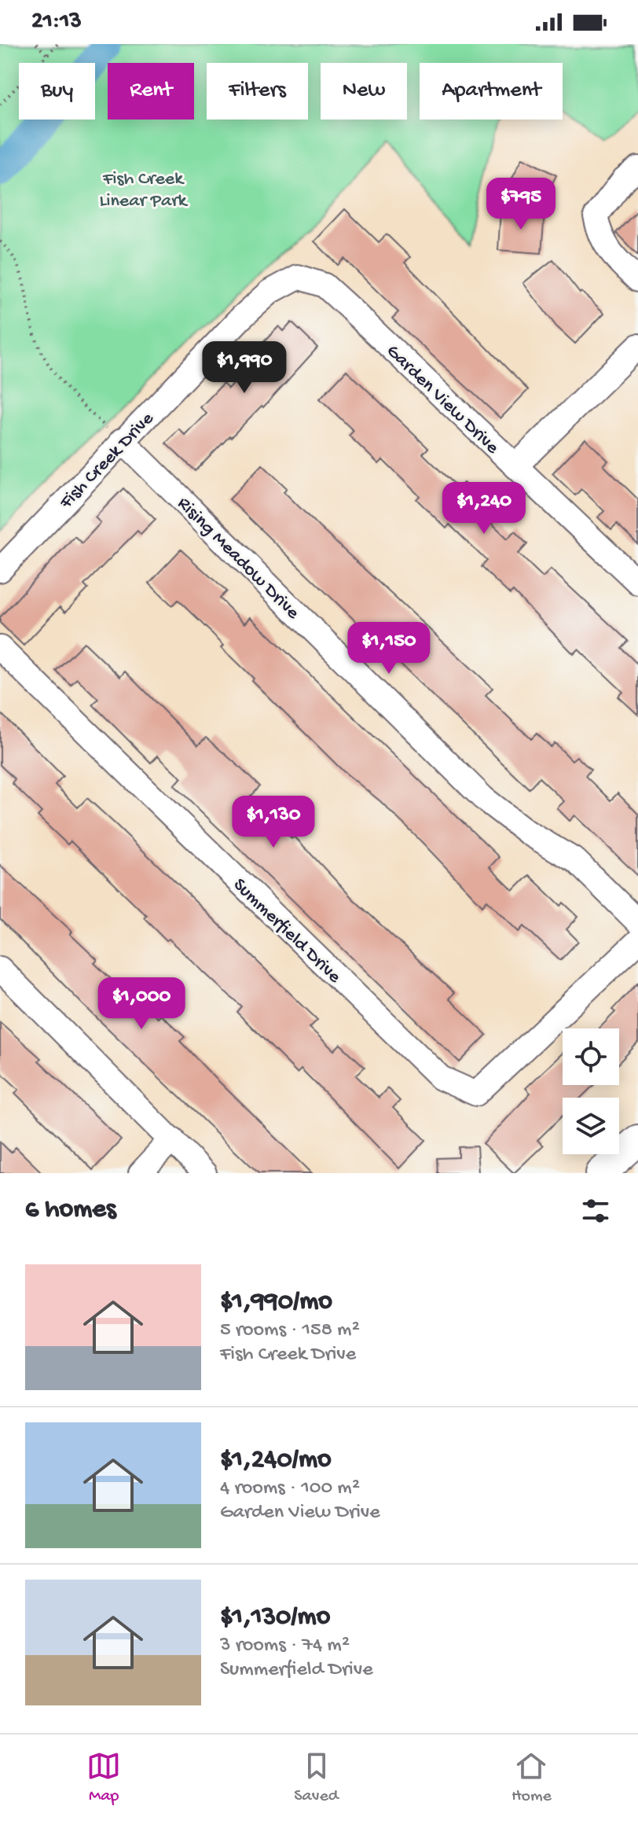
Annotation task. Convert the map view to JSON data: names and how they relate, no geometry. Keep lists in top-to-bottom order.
{
  "streets": {
    "street": [
      "Garden View Drive",
      "Fish Creek Drive",
      "Rising Meadow Drive",
      "Summerfield Drive"
    ]
  },
  "crossings": [
    ["Garden View Drive", "Fish Creek Drive"],
    ["Fish Creek Drive", "Rising Meadow Drive"]
  ],
  "parks": ["Fish Creek Linear Park"],
  "page": {
    "status": "21:13",
    "chip": [
      "Buy",
      "Rent",
      "Filters",
      "New",
      "Apartment"
    ],
    "price": [
      "$795",
      "$1,990",
      "$1,240",
      "$1,150",
      "$1,130",
      "$1,000"
    ],
    "heading": "6 homes",
    "list": [
      {
        "name": "$1,990/mo",
        "note": "5 rooms · 158 m² · Fish Creek Drive"
      },
      {
        "name": "$1,240/mo",
        "note": "4 rooms · 100 m² · Garden View Drive"
      },
      {
        "name": "$1,130/mo",
        "note": "3 rooms · 74 m² · Summerfield Drive"
      }
    ],
    "tabs": ["Map", "Saved", "Home"]
  }
}
